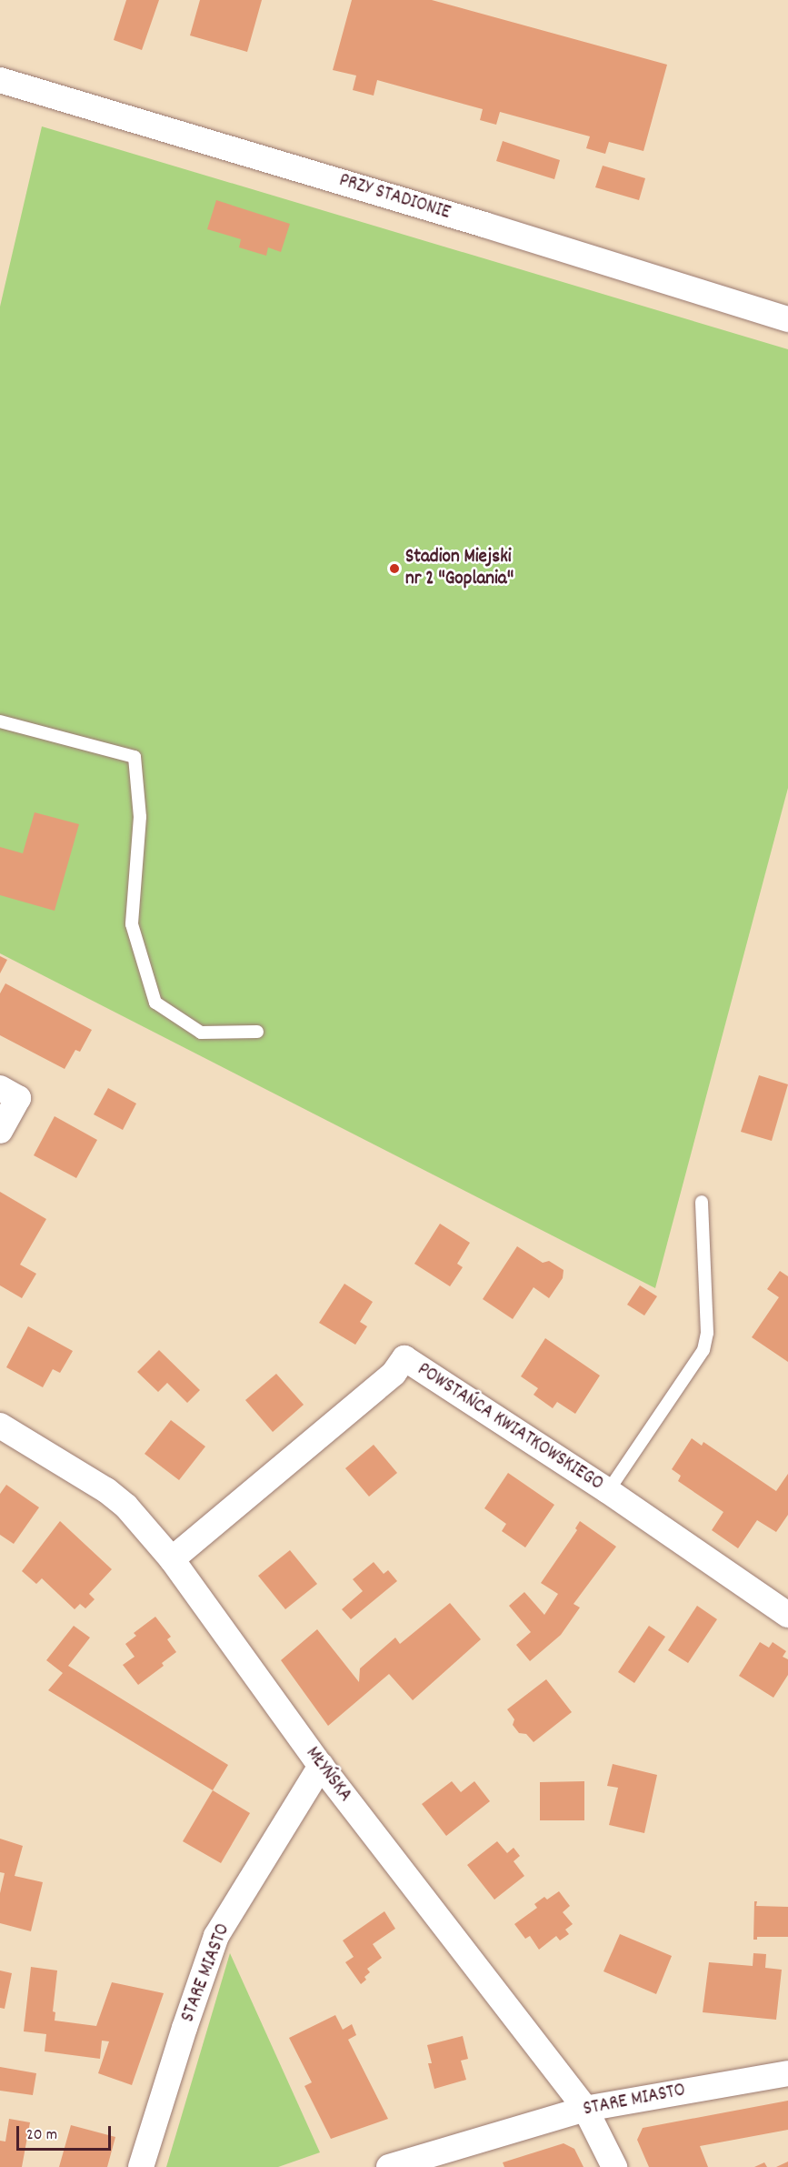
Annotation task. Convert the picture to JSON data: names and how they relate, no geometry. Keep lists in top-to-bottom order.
{
  "streets": {
    "street": [
      "PRZY STADIONIE",
      "POWSTAŃCA KWIATKOWSKIEGO",
      "MŁYŃSKA",
      "STARE MIASTO"
    ]
  },
  "crossings": [
    ["POWSTAŃCA KWIATKOWSKIEGO", "MŁYŃSKA"],
    ["MŁYŃSKA", "STARE MIASTO"]
  ],
  "places": ["Stadion Miejski nr 2 \"Goplania\""],
  "scale_bar": "20 m"
}
